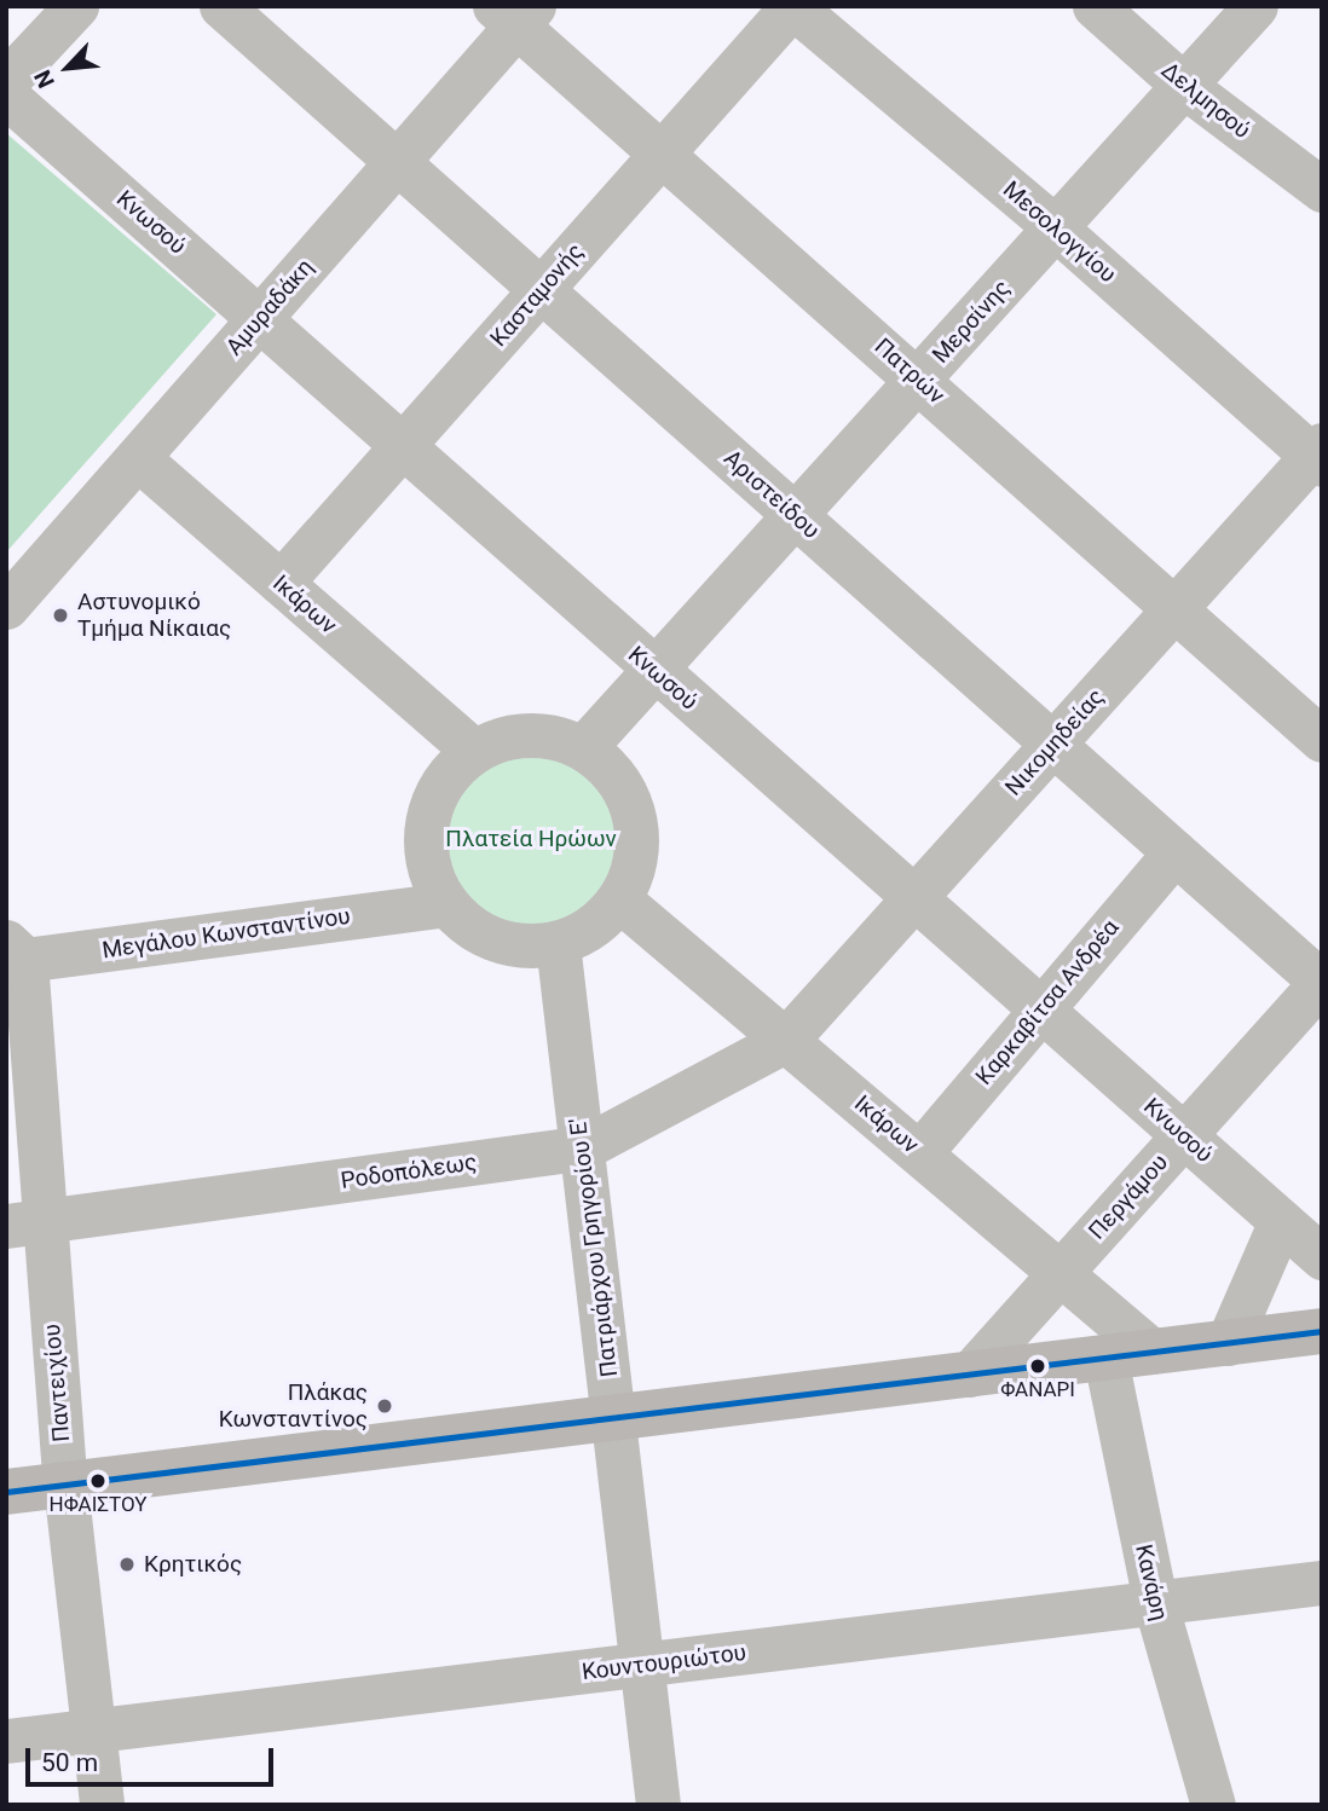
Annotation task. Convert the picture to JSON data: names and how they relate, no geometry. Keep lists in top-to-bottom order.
{
  "streets": {
    "street": [
      "Δελμησού",
      "Κνωσού",
      "Μεσολογγίου",
      "Κασταμονής",
      "Αμυραδάκη",
      "Μερσίνης",
      "Πατρών",
      "Αριστείδου",
      "Ικάρων",
      "Νικομηδείας",
      "Μεγάλου Κωνσταντίνου",
      "Καρκαβίτσα Ανδρέα",
      "Ροδοπόλεως",
      "Περγάμου",
      "Πατριάρχου Γρηγορίου Ε'",
      "Παντειχίου",
      "Κανάρη",
      "Κουντουριώτου"
    ]
  },
  "crossings": [
    ["Δελμησού", "Μερσίνης"],
    ["Κνωσού", "Κασταμονής"],
    ["Κνωσού", "Αμυραδάκη"],
    ["Κνωσού", "Μερσίνης"],
    ["Κνωσού", "Νικομηδείας"],
    ["Κνωσού", "Καρκαβίτσα Ανδρέα"],
    ["Κνωσού", "Περγάμου"],
    ["Μεσολογγίου", "Κασταμονής"],
    ["Μεσολογγίου", "Μερσίνης"],
    ["Μεσολογγίου", "Νικομηδείας"],
    ["Κασταμονής", "Πατρών"],
    ["Κασταμονής", "Αριστείδου"],
    ["Κασταμονής", "Ικάρων"],
    ["Αμυραδάκη", "Πατρών"],
    ["Αμυραδάκη", "Αριστείδου"],
    ["Αμυραδάκη", "Ικάρων"],
    ["Μερσίνης", "Πατρών"],
    ["Μερσίνης", "Αριστείδου"],
    ["Μερσίνης", "Ικάρων"],
    ["Μερσίνης", "Μεγάλου Κωνσταντίνου"],
    ["Μερσίνης", "Πατριάρχου Γρηγορίου Ε'"],
    ["Πατρών", "Νικομηδείας"],
    ["Αριστείδου", "Νικομηδείας"],
    ["Αριστείδου", "Καρκαβίτσα Ανδρέα"],
    ["Αριστείδου", "Περγάμου"],
    ["Ικάρων", "Νικομηδείας"],
    ["Ικάρων", "Μεγάλου Κωνσταντίνου"],
    ["Ικάρων", "Καρκαβίτσα Ανδρέα"],
    ["Ικάρων", "Ροδοπόλεως"],
    ["Ικάρων", "Περγάμου"],
    ["Ικάρων", "Πατριάρχου Γρηγορίου Ε'"],
    ["Νικομηδείας", "Ροδοπόλεως"],
    ["Μεγάλου Κωνσταντίνου", "Πατριάρχου Γρηγορίου Ε'"],
    ["Μεγάλου Κωνσταντίνου", "Παντειχίου"],
    ["Ροδοπόλεως", "Πατριάρχου Γρηγορίου Ε'"],
    ["Ροδοπόλεως", "Παντειχίου"],
    ["Πατριάρχου Γρηγορίου Ε'", "Κουντουριώτου"],
    ["Παντειχίου", "Κουντουριώτου"],
    ["Κανάρη", "Κουντουριώτου"]
  ],
  "parks": ["Πλατεία Ηρώων"],
  "places": [
    "Αστυνομικό Τμήμα Νίκαιας",
    "ΦΑΝΑΡΙ",
    "Πλάκας Κωνσταντίνος",
    "ΗΦΑΙΣΤΟΥ",
    "Κρητικός"
  ],
  "scale_bar": "50 m",
  "north": "bottom left"
}
